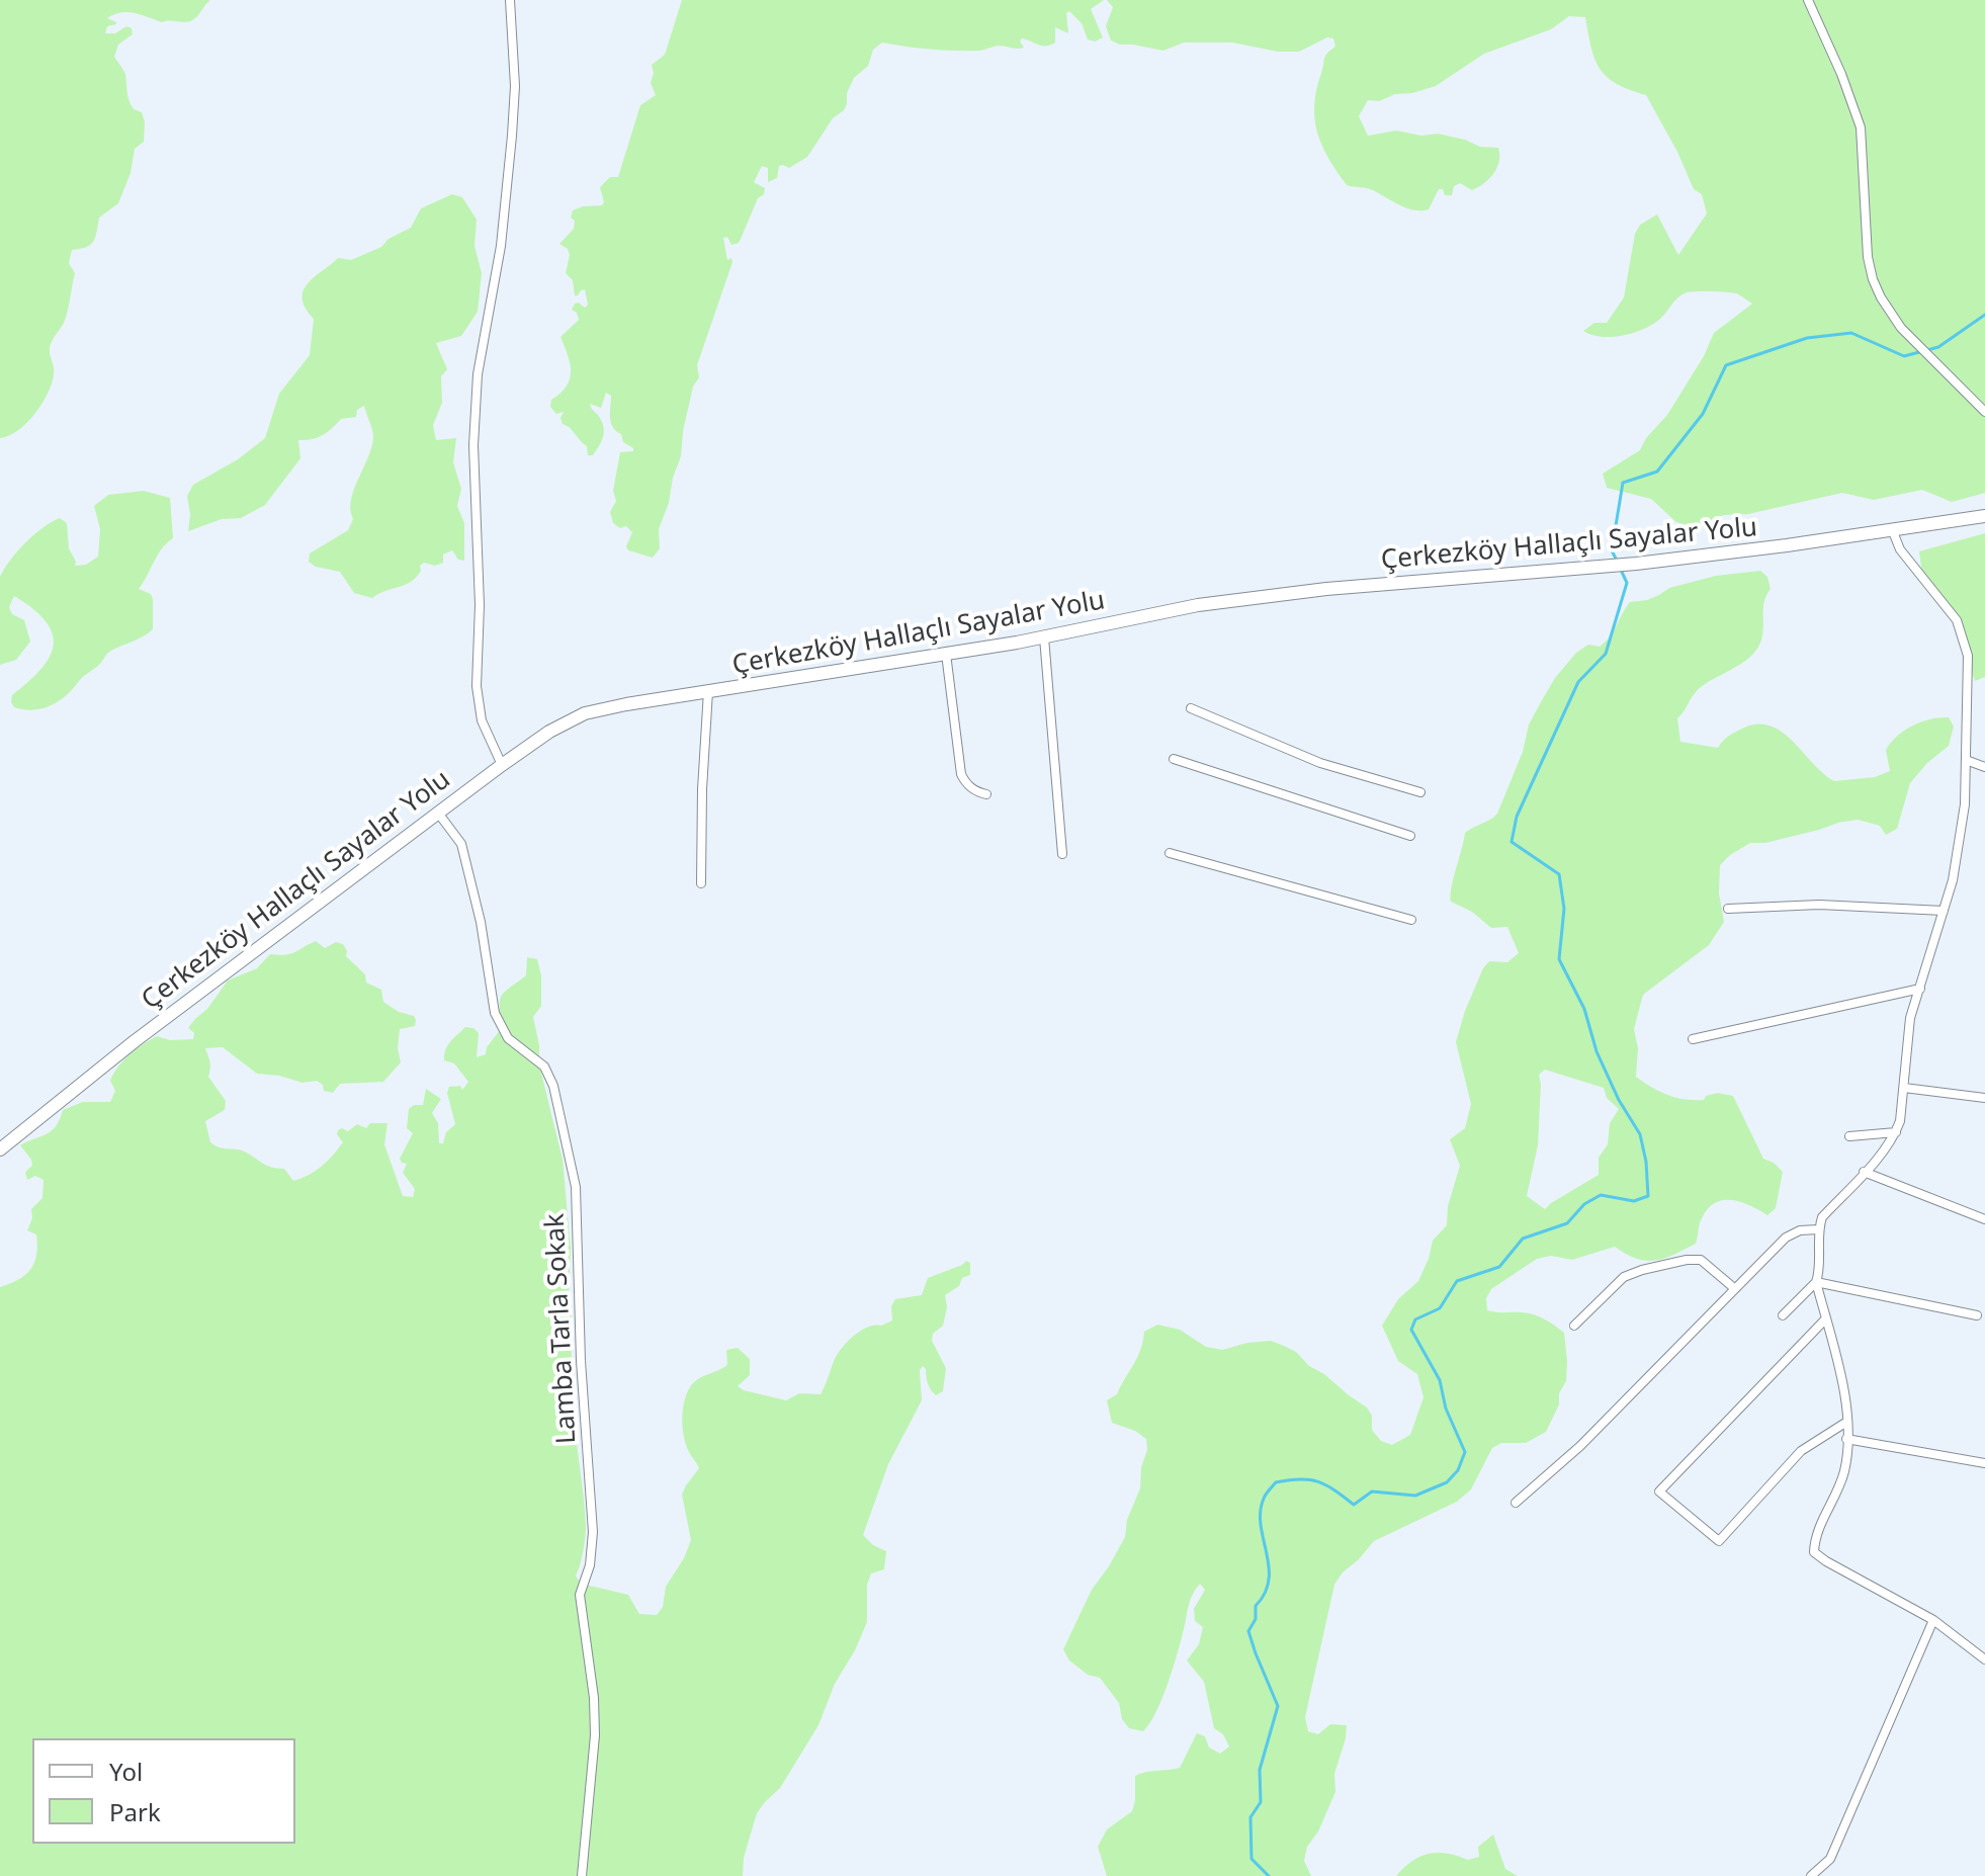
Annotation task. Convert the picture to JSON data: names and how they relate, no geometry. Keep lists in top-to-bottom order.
{
  "streets": {
    "main road": ["Çerkezköy Hallaçlı Sayalar Yolu"],
    "street": ["Lamba Tarla Sokak"]
  },
  "crossings": [
    ["Çerkezköy Hallaçlı Sayalar Yolu", "Lamba Tarla Sokak"]
  ],
  "legend": ["Yol", "Park"]
}
